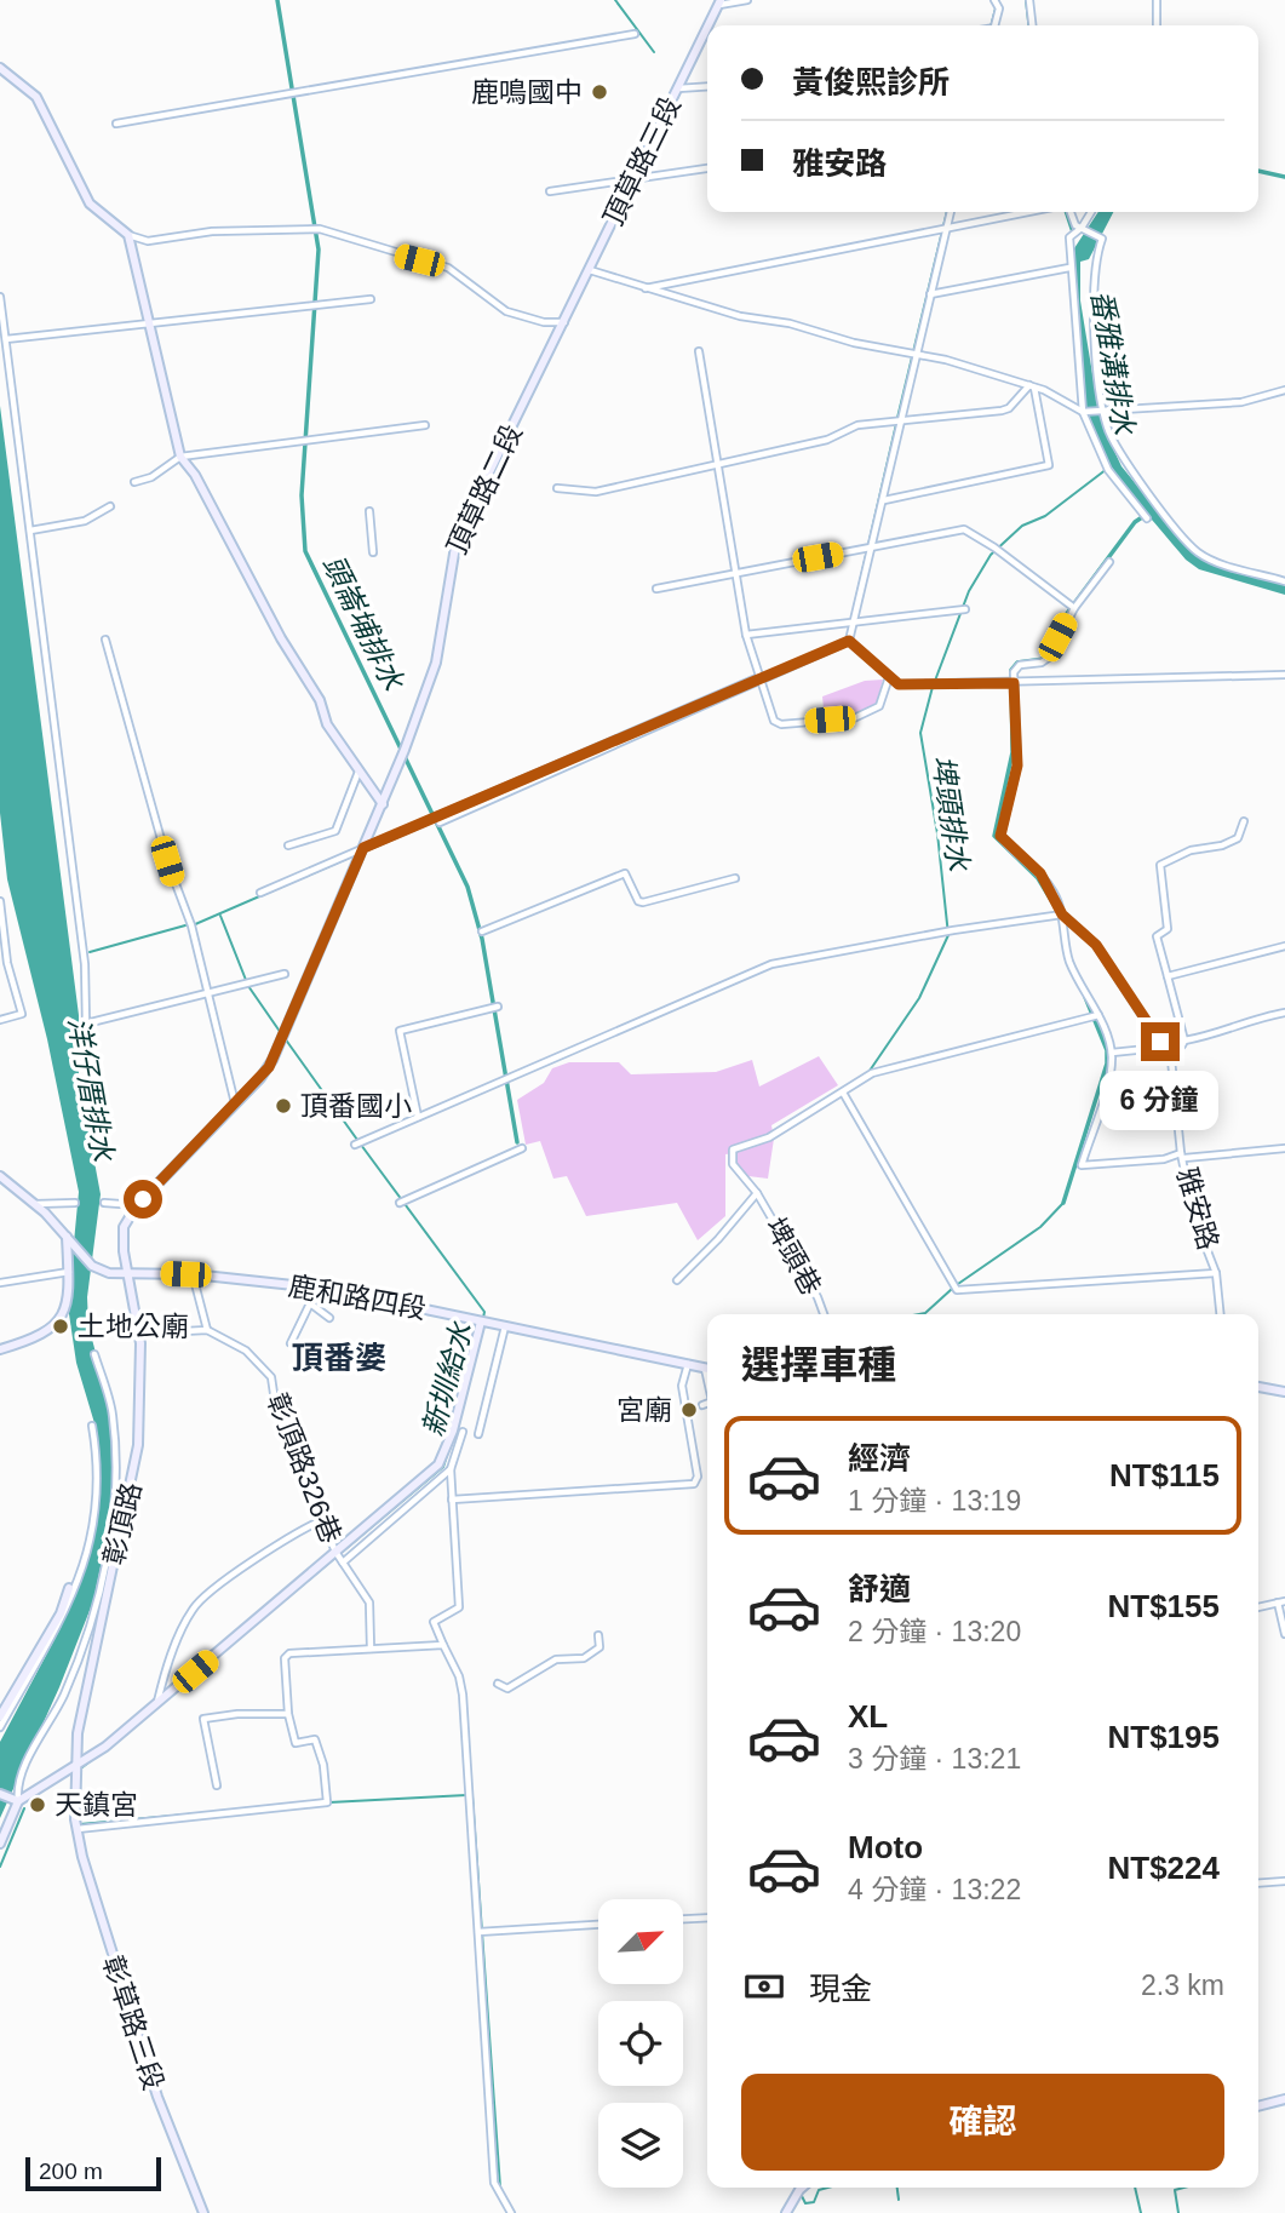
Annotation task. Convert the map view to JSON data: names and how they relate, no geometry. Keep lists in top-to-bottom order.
{
  "streets": {
    "street": [
      "頂草路三段",
      "頂草路二段",
      "雅安路",
      "埤頭巷",
      "鹿和路四段",
      "彰頂路326巷",
      "彰頂路",
      "彰草路三段"
    ]
  },
  "crossings": [
    ["頂草路三段", "頂草路二段"],
    ["頂草路二段", "彰頂路"],
    ["鹿和路四段", "彰頂路"],
    ["彰頂路", "彰草路三段"]
  ],
  "districts": ["頂番婆"],
  "water": [
    "番雅溝排水",
    "頭崙埔排水",
    "埤頭排水",
    "洋仔厝排水",
    "新圳給水"
  ],
  "places": [
    "鹿鳴國中",
    "頂番國小",
    "土地公廟",
    "宮廟",
    "天鎮宮"
  ],
  "scale_bar": "200 m",
  "north": "top right",
  "page": {
    "banner": ["黃俊熙診所", "雅安路"],
    "bubble": "6 分鐘",
    "heading": "選擇車種",
    "list": [
      {
        "name": "經濟",
        "note": "1 分鐘 · 13:19",
        "value": "NT$115"
      },
      {
        "name": "舒適",
        "note": "2 分鐘 · 13:20",
        "value": "NT$155"
      },
      {
        "name": "XL",
        "note": "3 分鐘 · 13:21",
        "value": "NT$195"
      },
      {
        "name": "Moto",
        "note": "4 分鐘 · 13:22",
        "value": "NT$224"
      }
    ],
    "pay": ["現金", "2.3 km"],
    "buttons": "確認",
    "scale": "200 m"
  }
}
